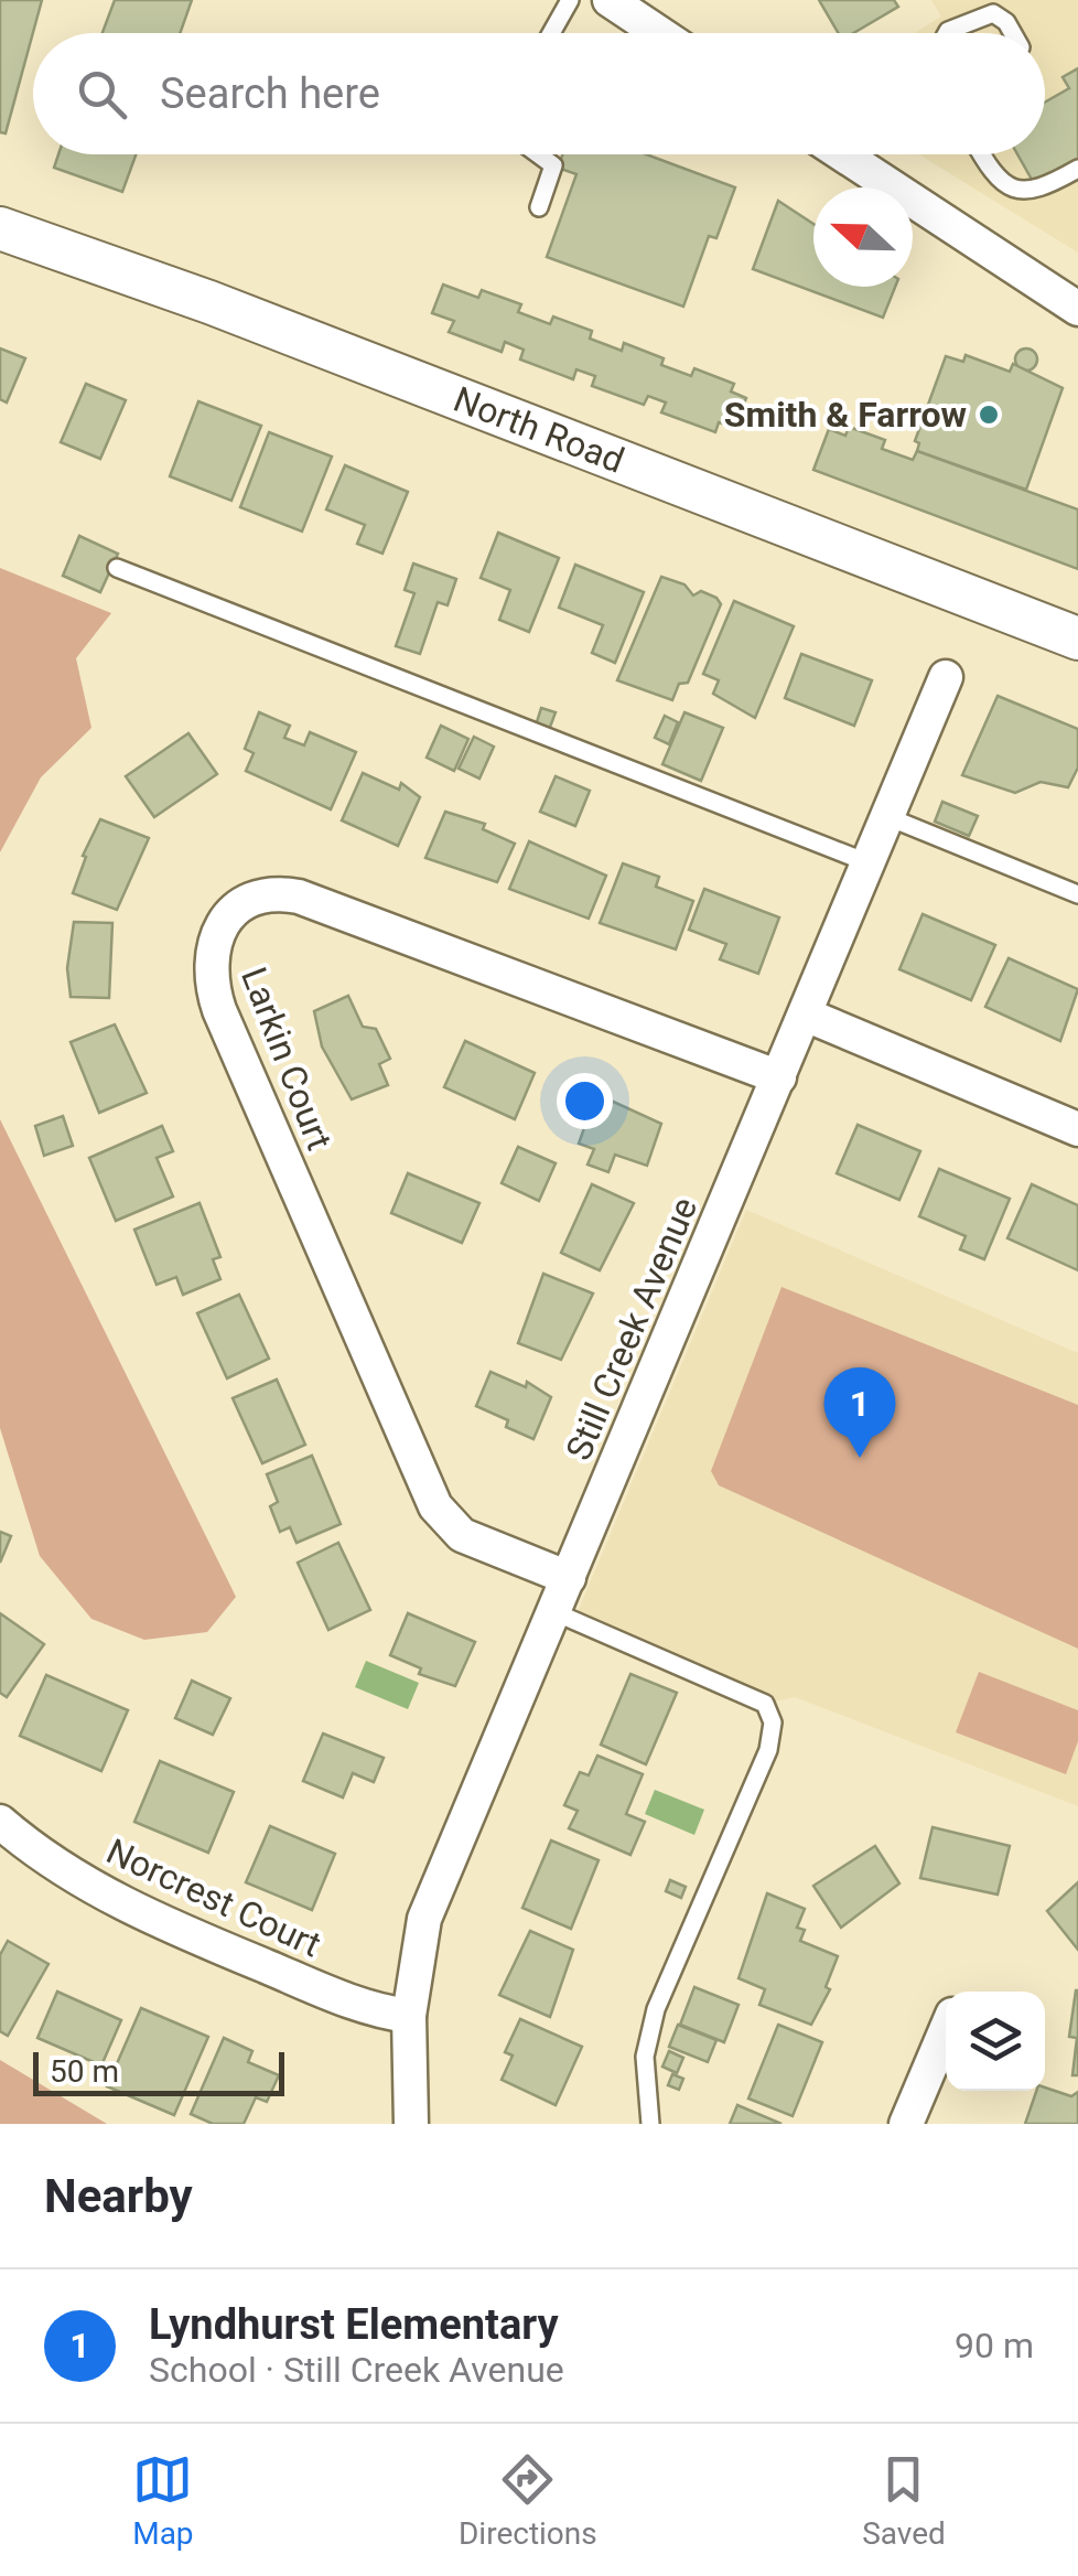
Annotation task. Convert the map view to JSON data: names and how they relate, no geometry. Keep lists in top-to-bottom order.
{
  "streets": {
    "street": [
      "North Road",
      "Larkin Court",
      "Still Creek Avenue",
      "Norcrest Court"
    ]
  },
  "crossings": [
    ["Larkin Court", "Still Creek Avenue"],
    ["Still Creek Avenue", "Norcrest Court"]
  ],
  "places": ["Smith & Farrow"],
  "scale_bar": "50 m",
  "north": "left",
  "page": {
    "search": "Search here",
    "pins": "1",
    "scale": "50 m",
    "heading": "Nearby",
    "list": [
      {
        "mark": "1",
        "name": "Lyndhurst Elementary",
        "note": "School · Still Creek Avenue",
        "value": "90 m"
      }
    ],
    "nav": ["Map", "Directions", "Saved"]
  }
}
